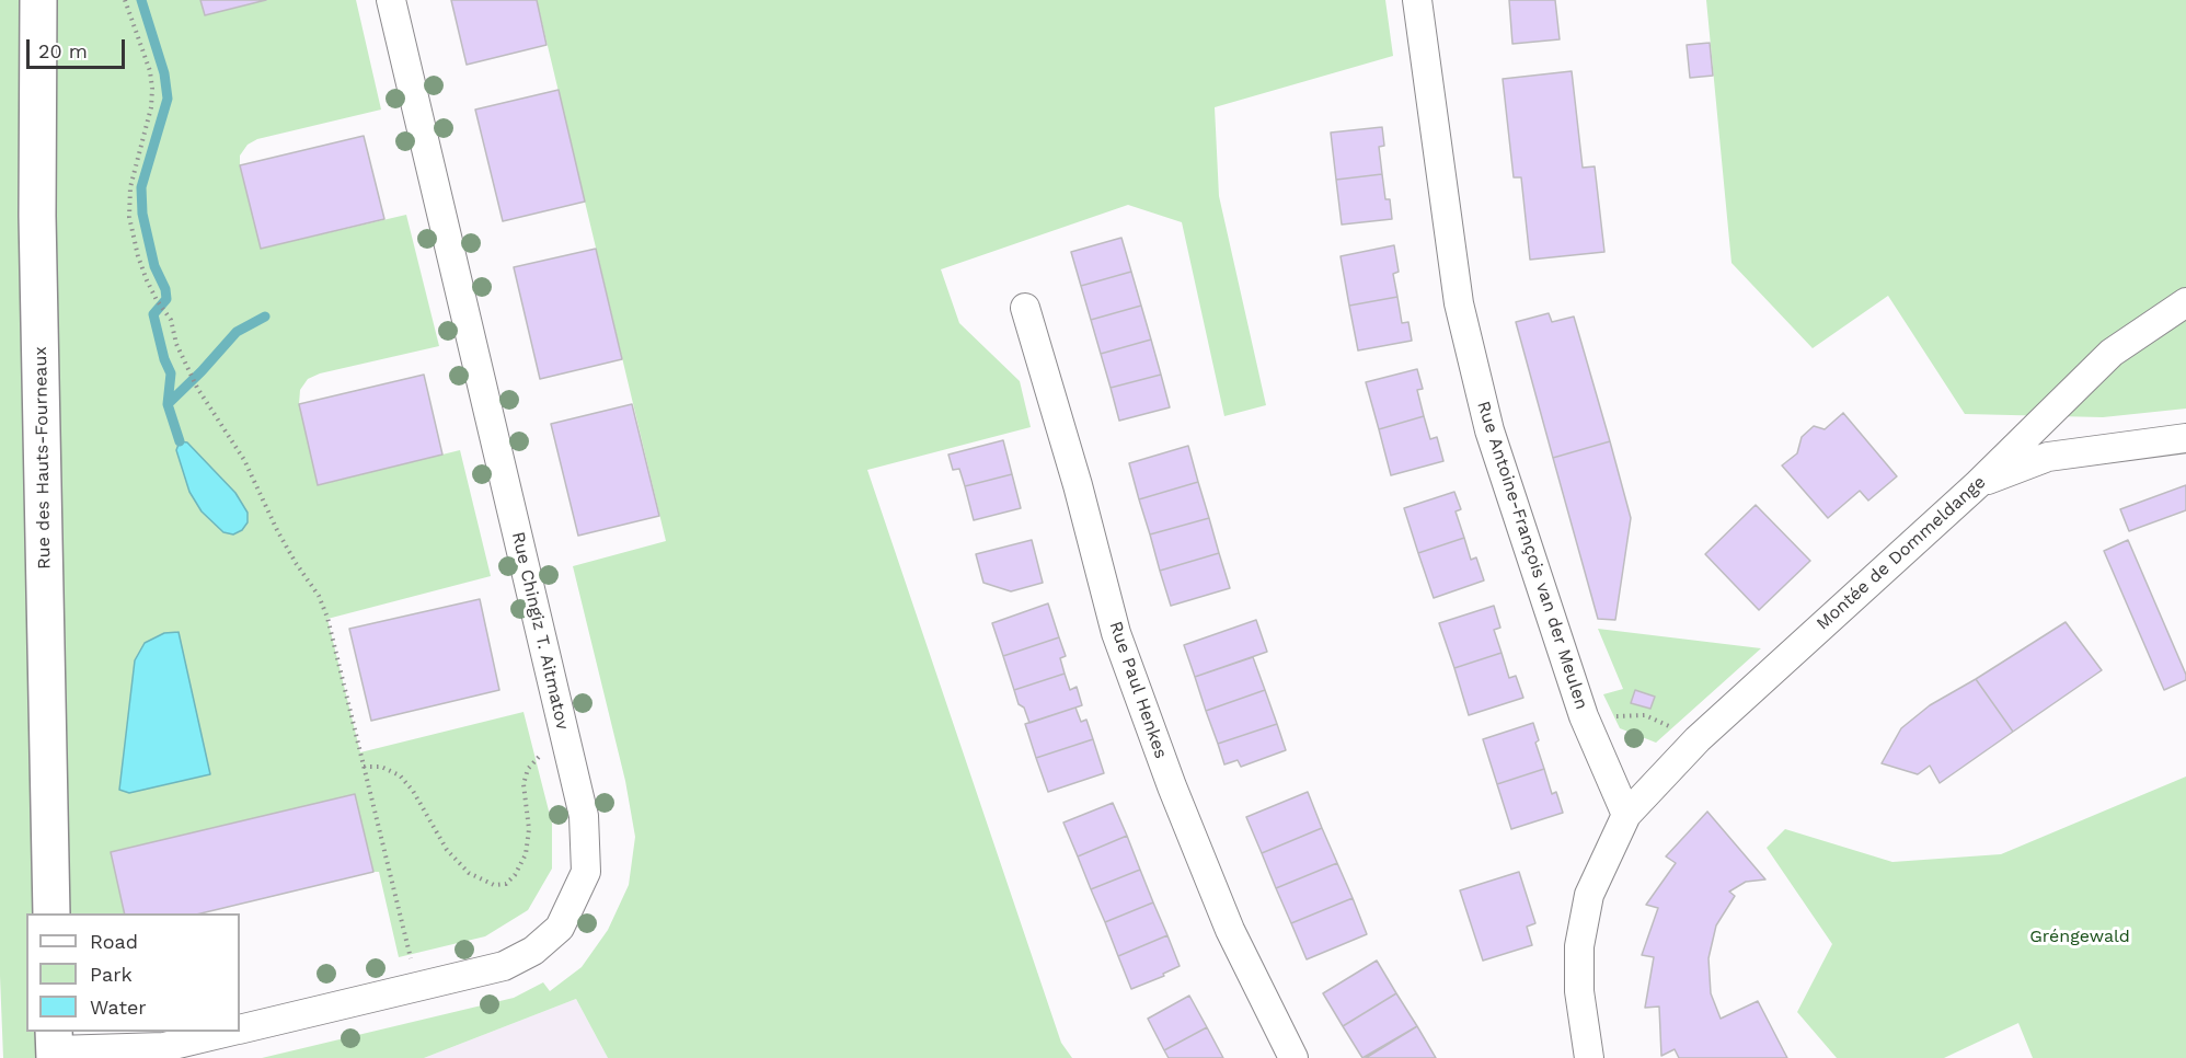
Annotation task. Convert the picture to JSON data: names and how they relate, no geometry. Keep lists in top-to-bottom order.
{
  "streets": {
    "street": [
      "Rue des Hauts-Fourneaux",
      "Montée de Dommeldange",
      "Rue Antoine-François van der Meulen",
      "Rue Chingiz T. Aitmatov",
      "Rue Paul Henkes"
    ]
  },
  "crossings": [
    ["Montée de Dommeldange", "Rue Antoine-François van der Meulen"]
  ],
  "parks": ["Gréngewald"],
  "legend": ["Road", "Park", "Water"],
  "scale_bar": "20 m"
}
